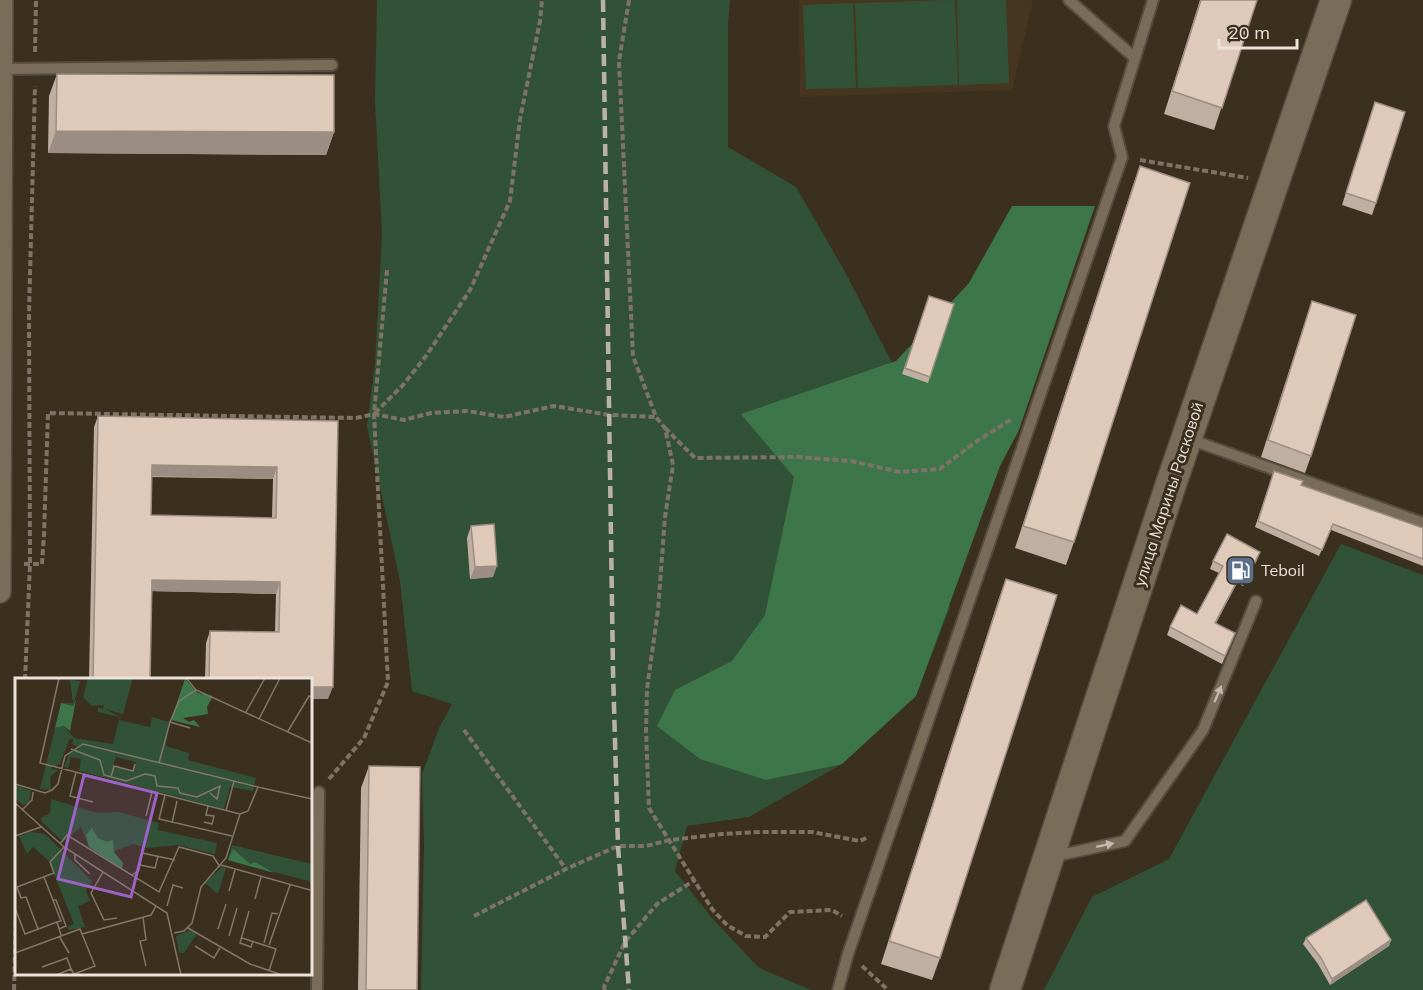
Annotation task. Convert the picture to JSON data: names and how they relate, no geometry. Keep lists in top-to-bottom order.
{
  "streets": {
    "main road": ["улица Марины Расковой"]
  },
  "places": {
    "fuel station": ["Teboil"]
  },
  "scale_bar": "20 m"
}
